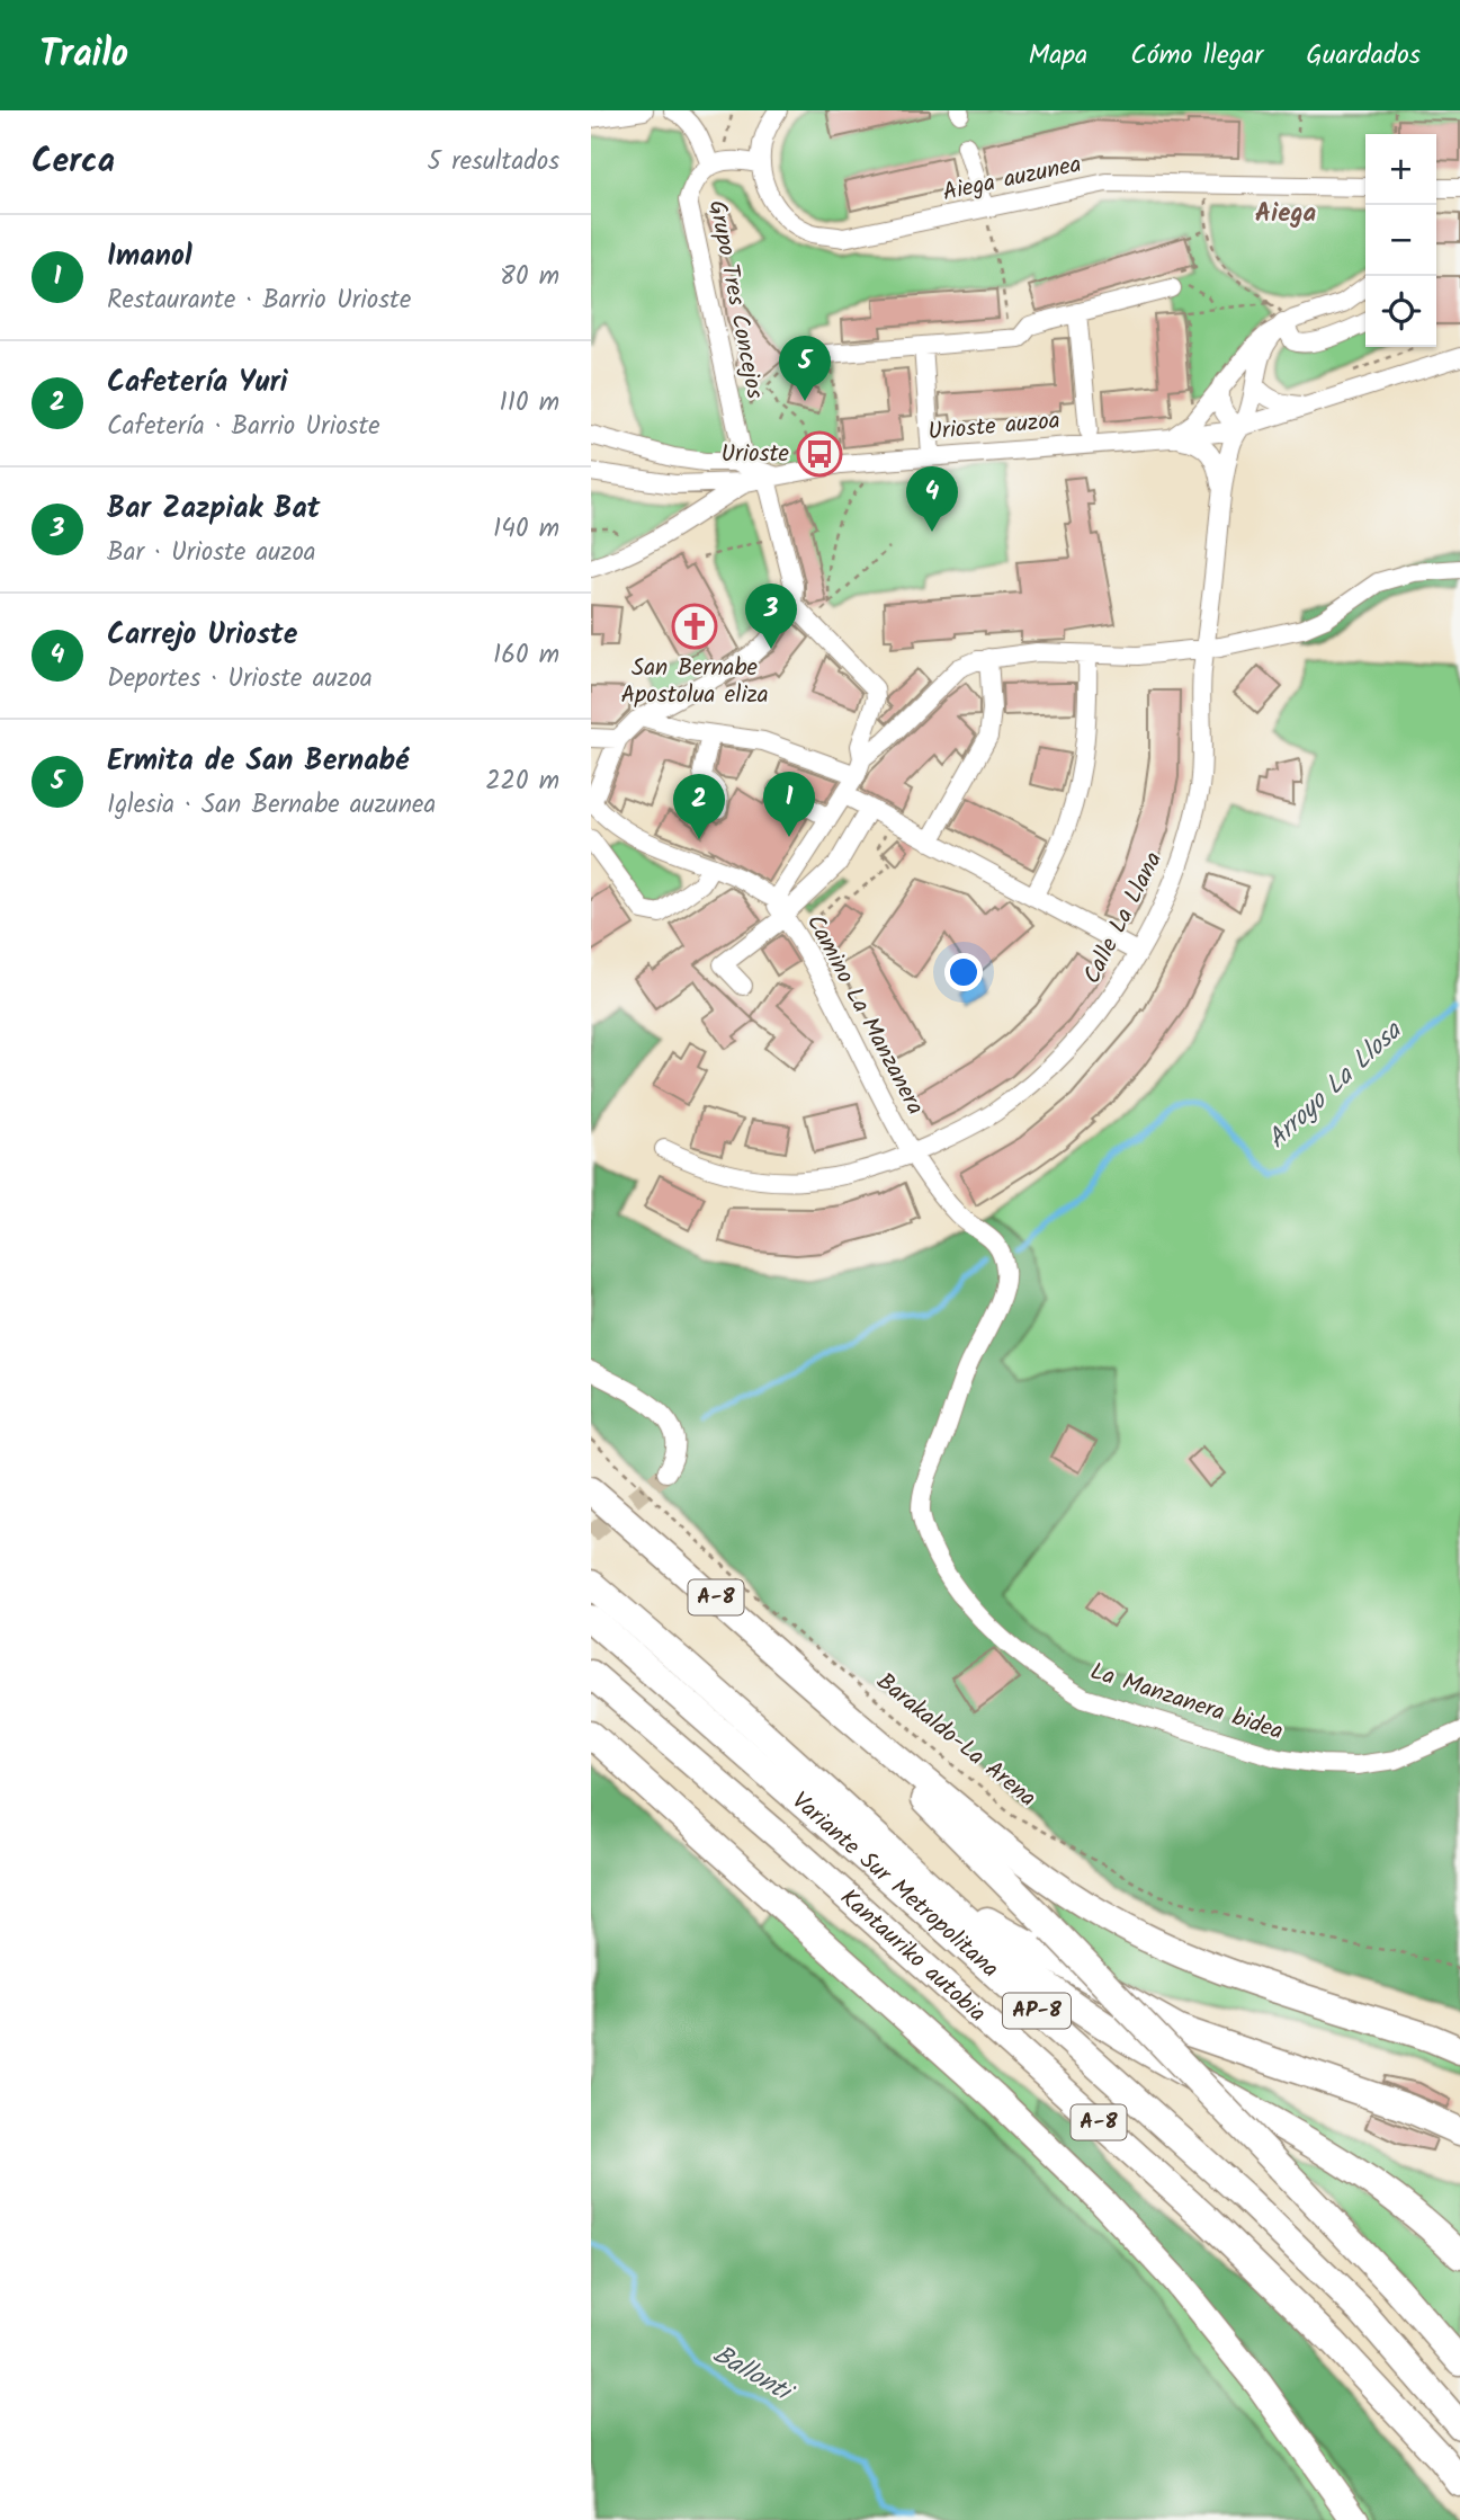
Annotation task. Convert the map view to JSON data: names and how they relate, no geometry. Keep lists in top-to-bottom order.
{
  "streets": {
    "highway": [
      "A-8",
      "Variante Sur Metropolitana",
      "Kantauriko autobia",
      "AP-8"
    ],
    "street": [
      "Aiega auzunea",
      "Grupo Tres Concejos",
      "Urioste auzoa",
      "Calle La Llana",
      "Camino La Manzanera",
      "La Manzanera bidea"
    ],
    "path": ["Barakaldo-La Arena"]
  },
  "crossings": [
    ["Calle La Llana", "Camino La Manzanera"],
    ["Calle La Llana", "La Manzanera bidea"],
    ["Camino La Manzanera", "La Manzanera bidea"]
  ],
  "districts": ["Aiega"],
  "water": ["Arroyo La Llosa", "Ballonti"],
  "places": {
    "bus stop": ["Urioste"],
    "church": ["San Bernabe Apostolua eliza"]
  },
  "page": {
    "header": "Trailo",
    "nav": ["Mapa", "Cómo llegar", "Guardados"],
    "heading": ["Cerca", "5 resultados"],
    "map_buttons": ["+", "−"],
    "list": [
      {
        "mark": "1",
        "name": "Imanol",
        "note": "Restaurante · Barrio Urioste",
        "value": "80 m"
      },
      {
        "mark": "2",
        "name": "Cafetería Yuri",
        "note": "Cafetería · Barrio Urioste",
        "value": "110 m"
      },
      {
        "mark": "3",
        "name": "Bar Zazpiak Bat",
        "note": "Bar · Urioste auzoa",
        "value": "140 m"
      },
      {
        "mark": "4",
        "name": "Carrejo Urioste",
        "note": "Deportes · Urioste auzoa",
        "value": "160 m"
      },
      {
        "mark": "5",
        "name": "Ermita de San Bernabé",
        "note": "Iglesia · San Bernabe auzunea",
        "value": "220 m"
      }
    ],
    "pins": [
      "5",
      "4",
      "3",
      "1",
      "2"
    ]
  }
}
